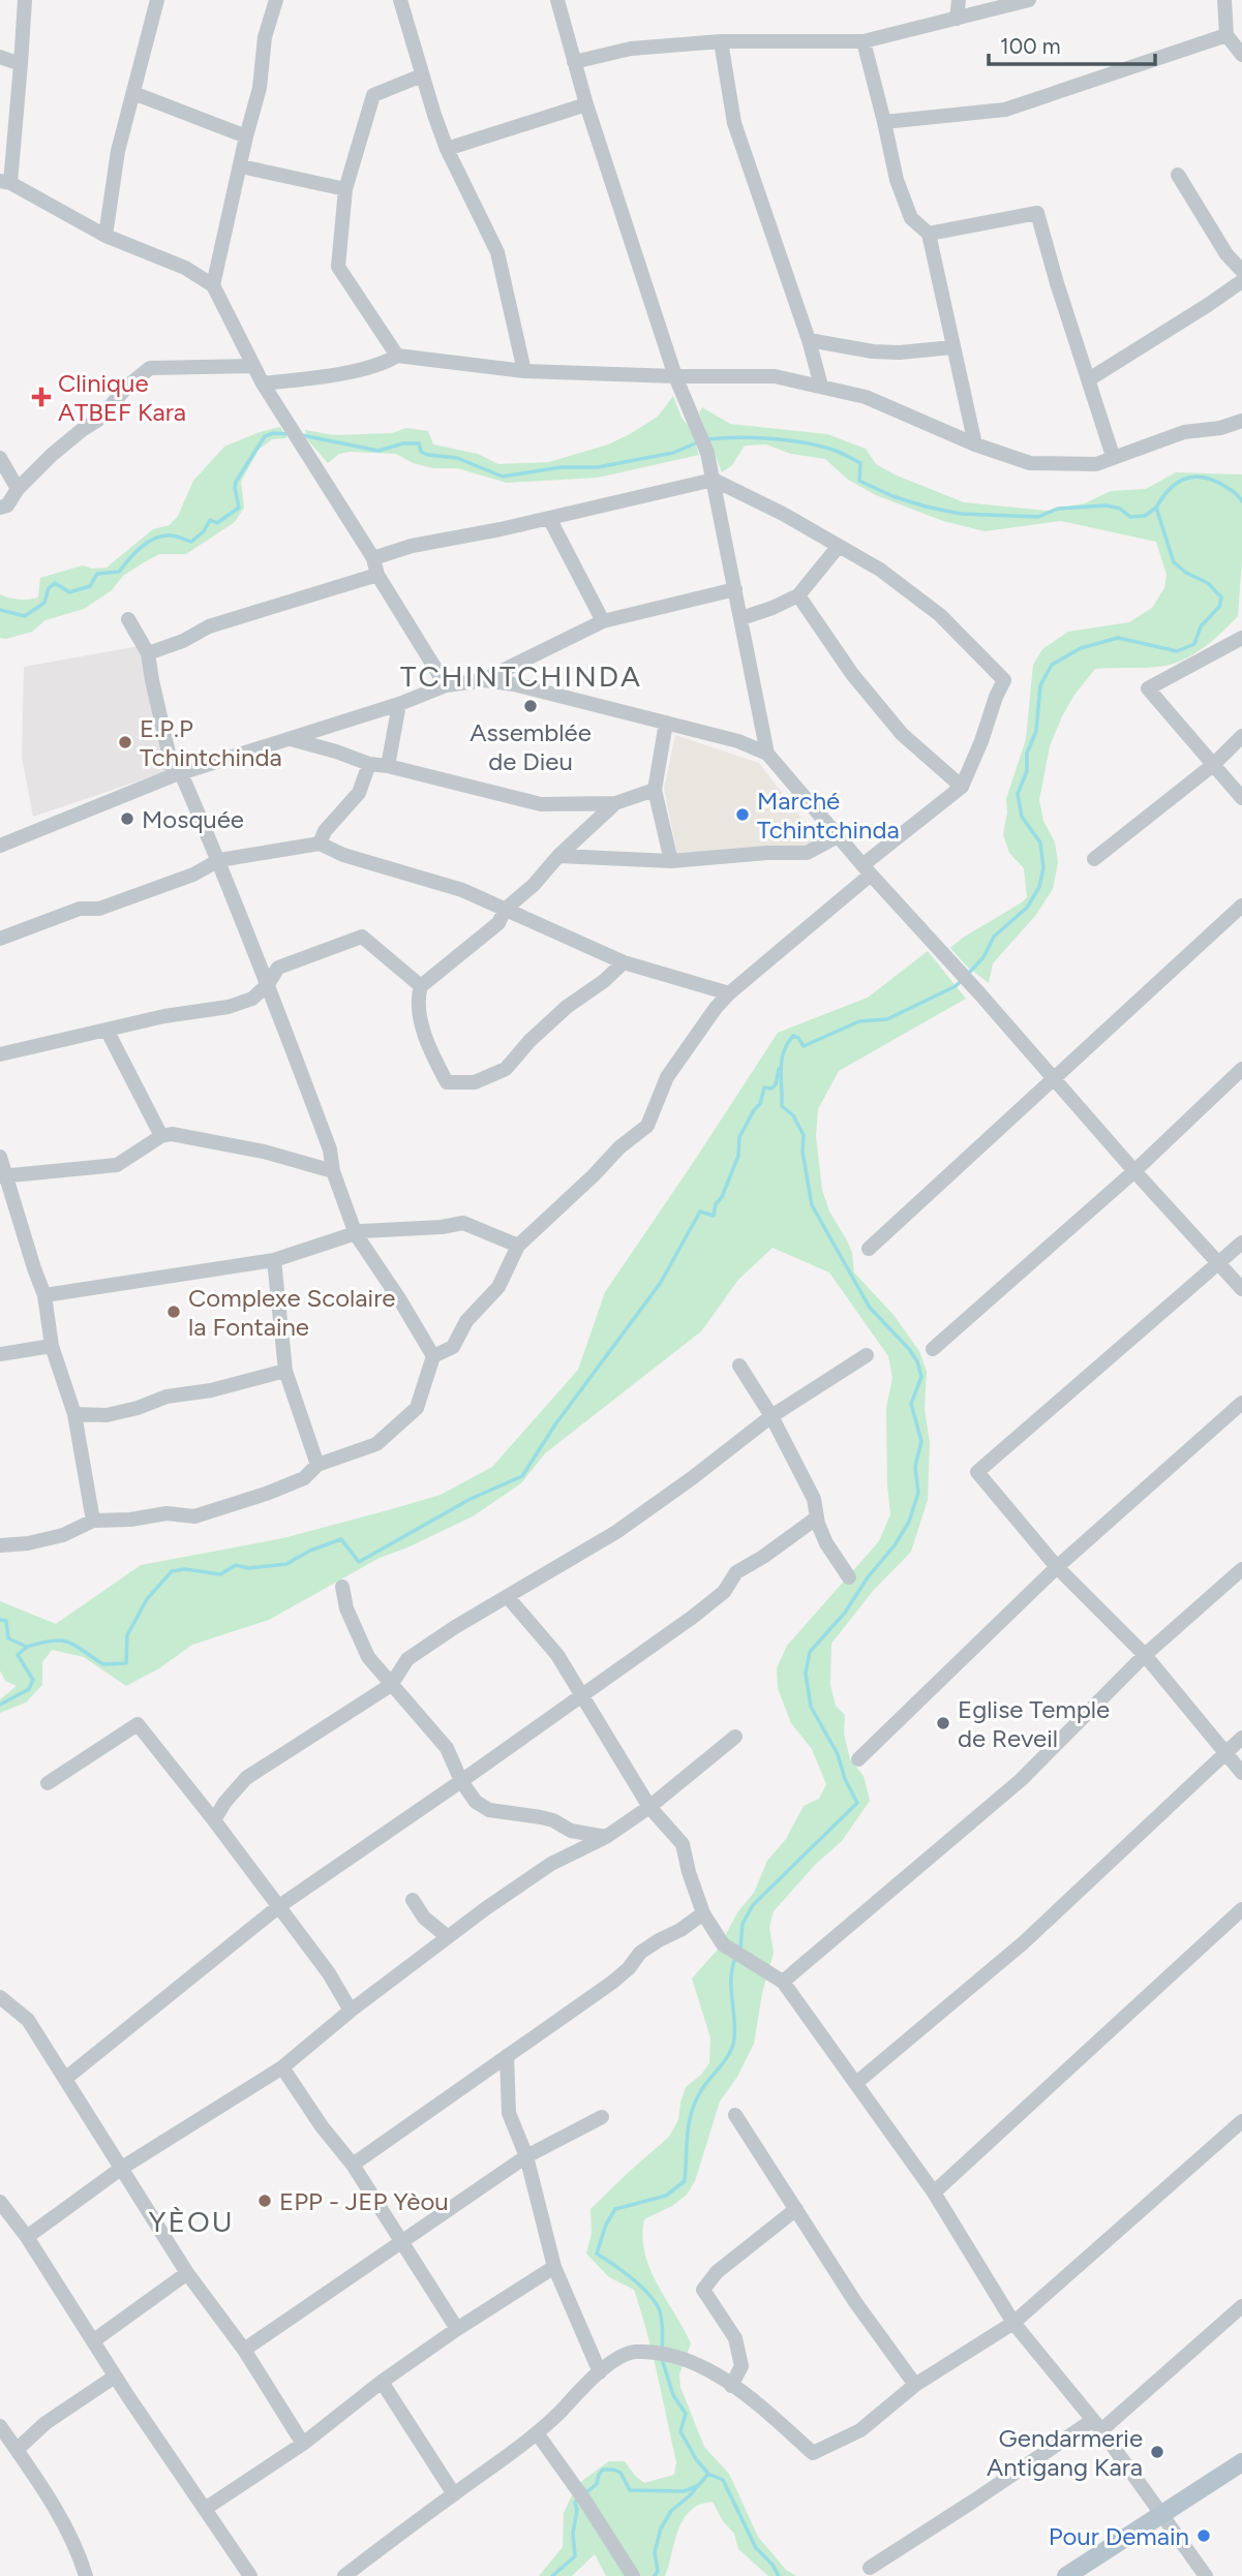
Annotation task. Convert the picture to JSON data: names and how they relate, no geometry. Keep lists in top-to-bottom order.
{
  "districts": ["TCHINTCHINDA", "YÈOU"],
  "places": {
    "health": ["Clinique ATBEF Kara"],
    "other": [
      "Assemblée de Dieu",
      "E.P.P Tchintchinda",
      "Marché Tchintchinda",
      "Mosquée",
      "Complexe Scolaire la Fontaine",
      "Eglise Temple de Reveil",
      "EPP - JEP Yèou",
      "Gendarmerie Antigang Kara",
      "Pour Demain"
    ]
  },
  "scale_bar": "100 m"
}
